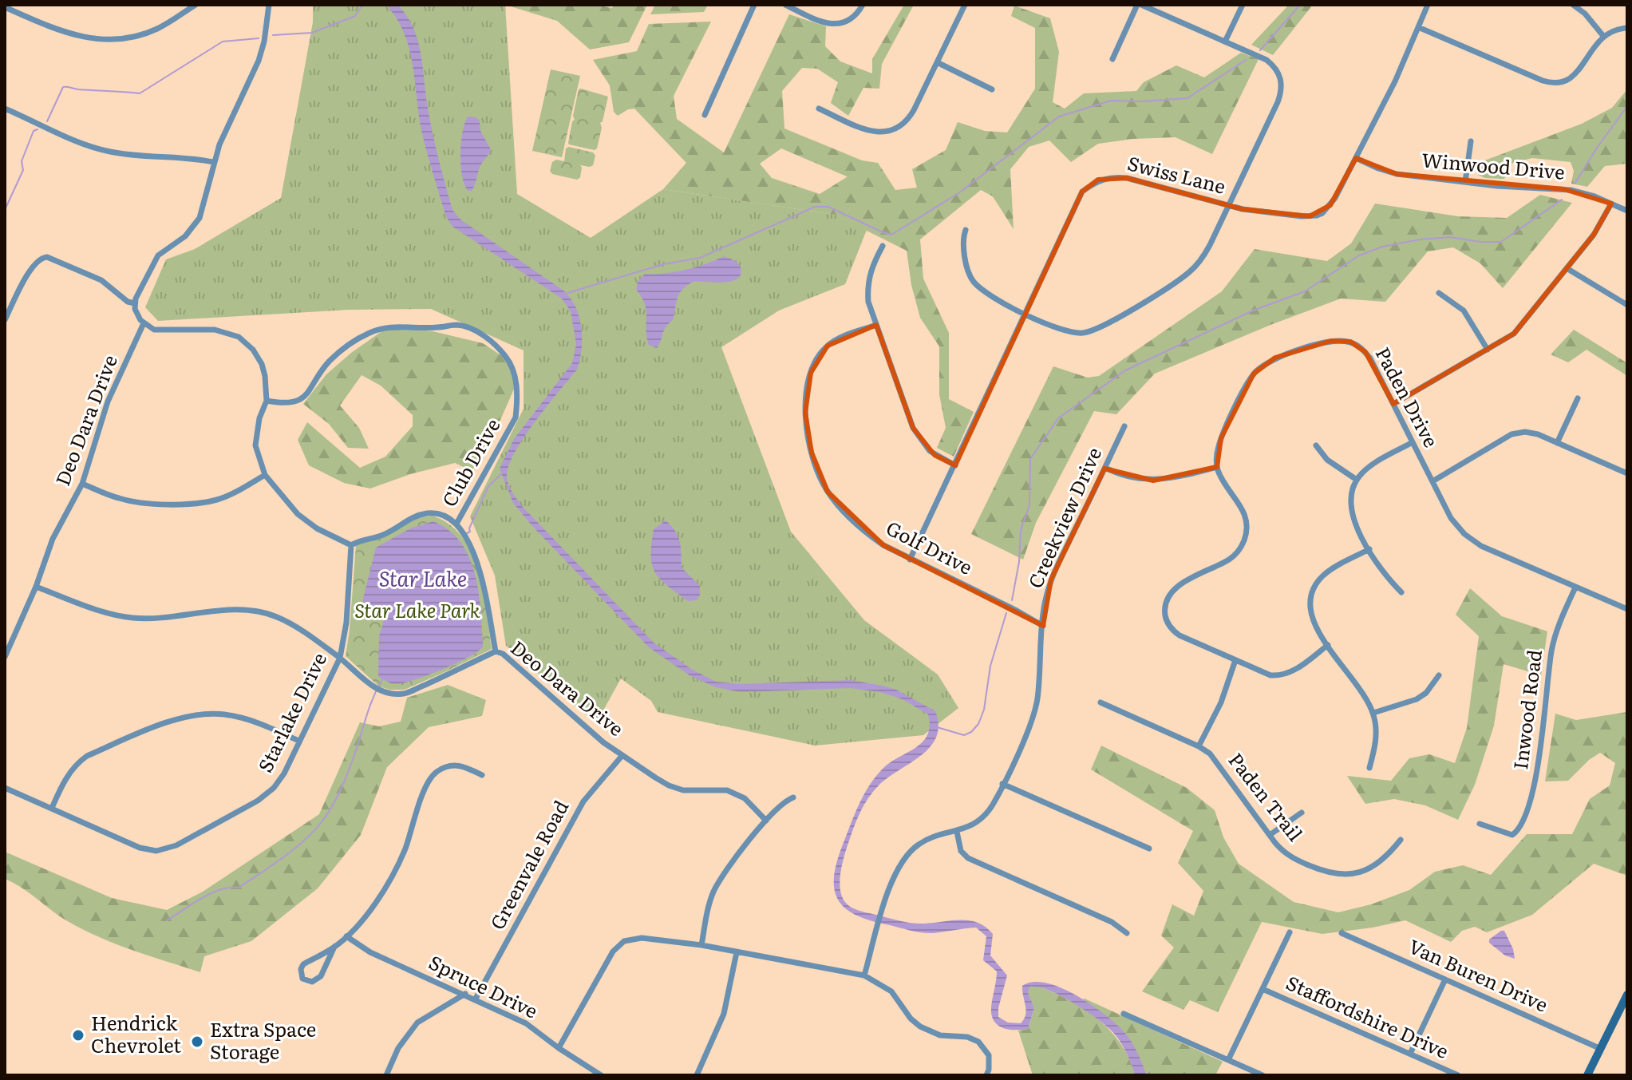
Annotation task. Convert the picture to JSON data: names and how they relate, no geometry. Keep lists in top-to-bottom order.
{
  "streets": {
    "street": [
      "Winwood Drive",
      "Swiss Lane",
      "Paden Drive",
      "Deo Dara Drive",
      "Club Drive",
      "Creekview Drive",
      "Golf Drive",
      "Inwood Road",
      "Starlake Drive",
      "Paden Trail",
      "Greenvale Road",
      "Van Buren Drive",
      "Spruce Drive",
      "Staffordshire Drive"
    ]
  },
  "crossings": [
    ["Winwood Drive", "Swiss Lane"],
    ["Swiss Lane", "Golf Drive"],
    ["Paden Drive", "Inwood Road"],
    ["Deo Dara Drive", "Club Drive"],
    ["Deo Dara Drive", "Starlake Drive"],
    ["Deo Dara Drive", "Greenvale Road"],
    ["Club Drive", "Starlake Drive"],
    ["Creekview Drive", "Golf Drive"],
    ["Greenvale Road", "Spruce Drive"]
  ],
  "water": ["Star Lake"],
  "parks": ["Star Lake Park"],
  "places": ["Hendrick Chevrolet", "Extra Space Storage"]
}
